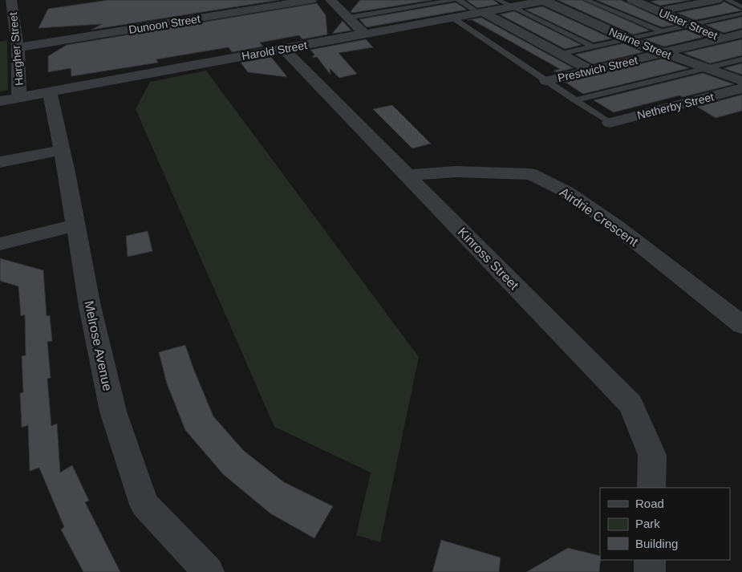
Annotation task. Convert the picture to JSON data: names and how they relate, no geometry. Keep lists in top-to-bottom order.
{
  "streets": {
    "street": [
      "Dunoon Street",
      "Ulster Street",
      "Nairne Street",
      "Hargher Street",
      "Harold Street",
      "Prestwich Street",
      "Netherby Street",
      "Airdrie Crescent",
      "Kinross Street",
      "Melrose Avenue"
    ]
  },
  "crossings": [
    ["Dunoon Street", "Hargher Street"],
    ["Ulster Street", "Prestwich Street"],
    ["Nairne Street", "Harold Street"],
    ["Nairne Street", "Prestwich Street"],
    ["Hargher Street", "Harold Street"],
    ["Harold Street", "Kinross Street"],
    ["Harold Street", "Melrose Avenue"],
    ["Airdrie Crescent", "Kinross Street"]
  ],
  "legend": ["Road", "Park", "Building"]
}
